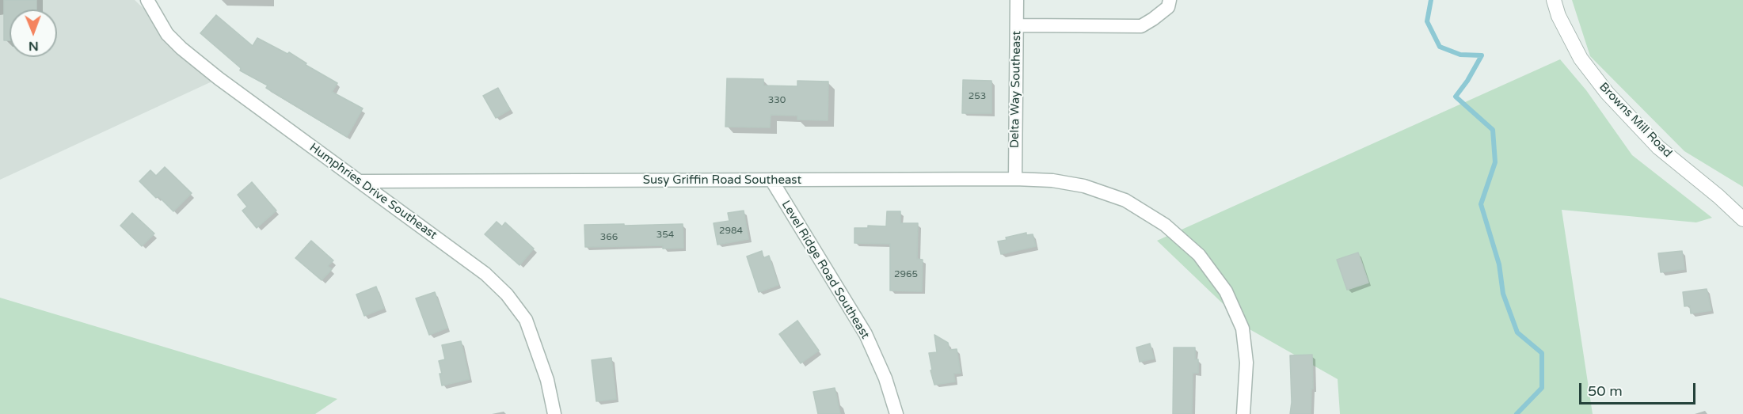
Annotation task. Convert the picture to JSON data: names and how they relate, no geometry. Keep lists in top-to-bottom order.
{
  "streets": {
    "street": [
      "Delta Way Southeast",
      "Browns Mill Road",
      "Susy Griffin Road Southeast",
      "Humphries Drive Southeast",
      "Level Ridge Road Southeast"
    ]
  },
  "crossings": [
    ["Delta Way Southeast", "Susy Griffin Road Southeast"],
    ["Susy Griffin Road Southeast", "Humphries Drive Southeast"],
    ["Susy Griffin Road Southeast", "Level Ridge Road Southeast"]
  ],
  "house_numbers": [
    "253",
    "330",
    "2984",
    "354",
    "366",
    "2965"
  ],
  "scale_bar": "50 m",
  "north": "bottom"
}
